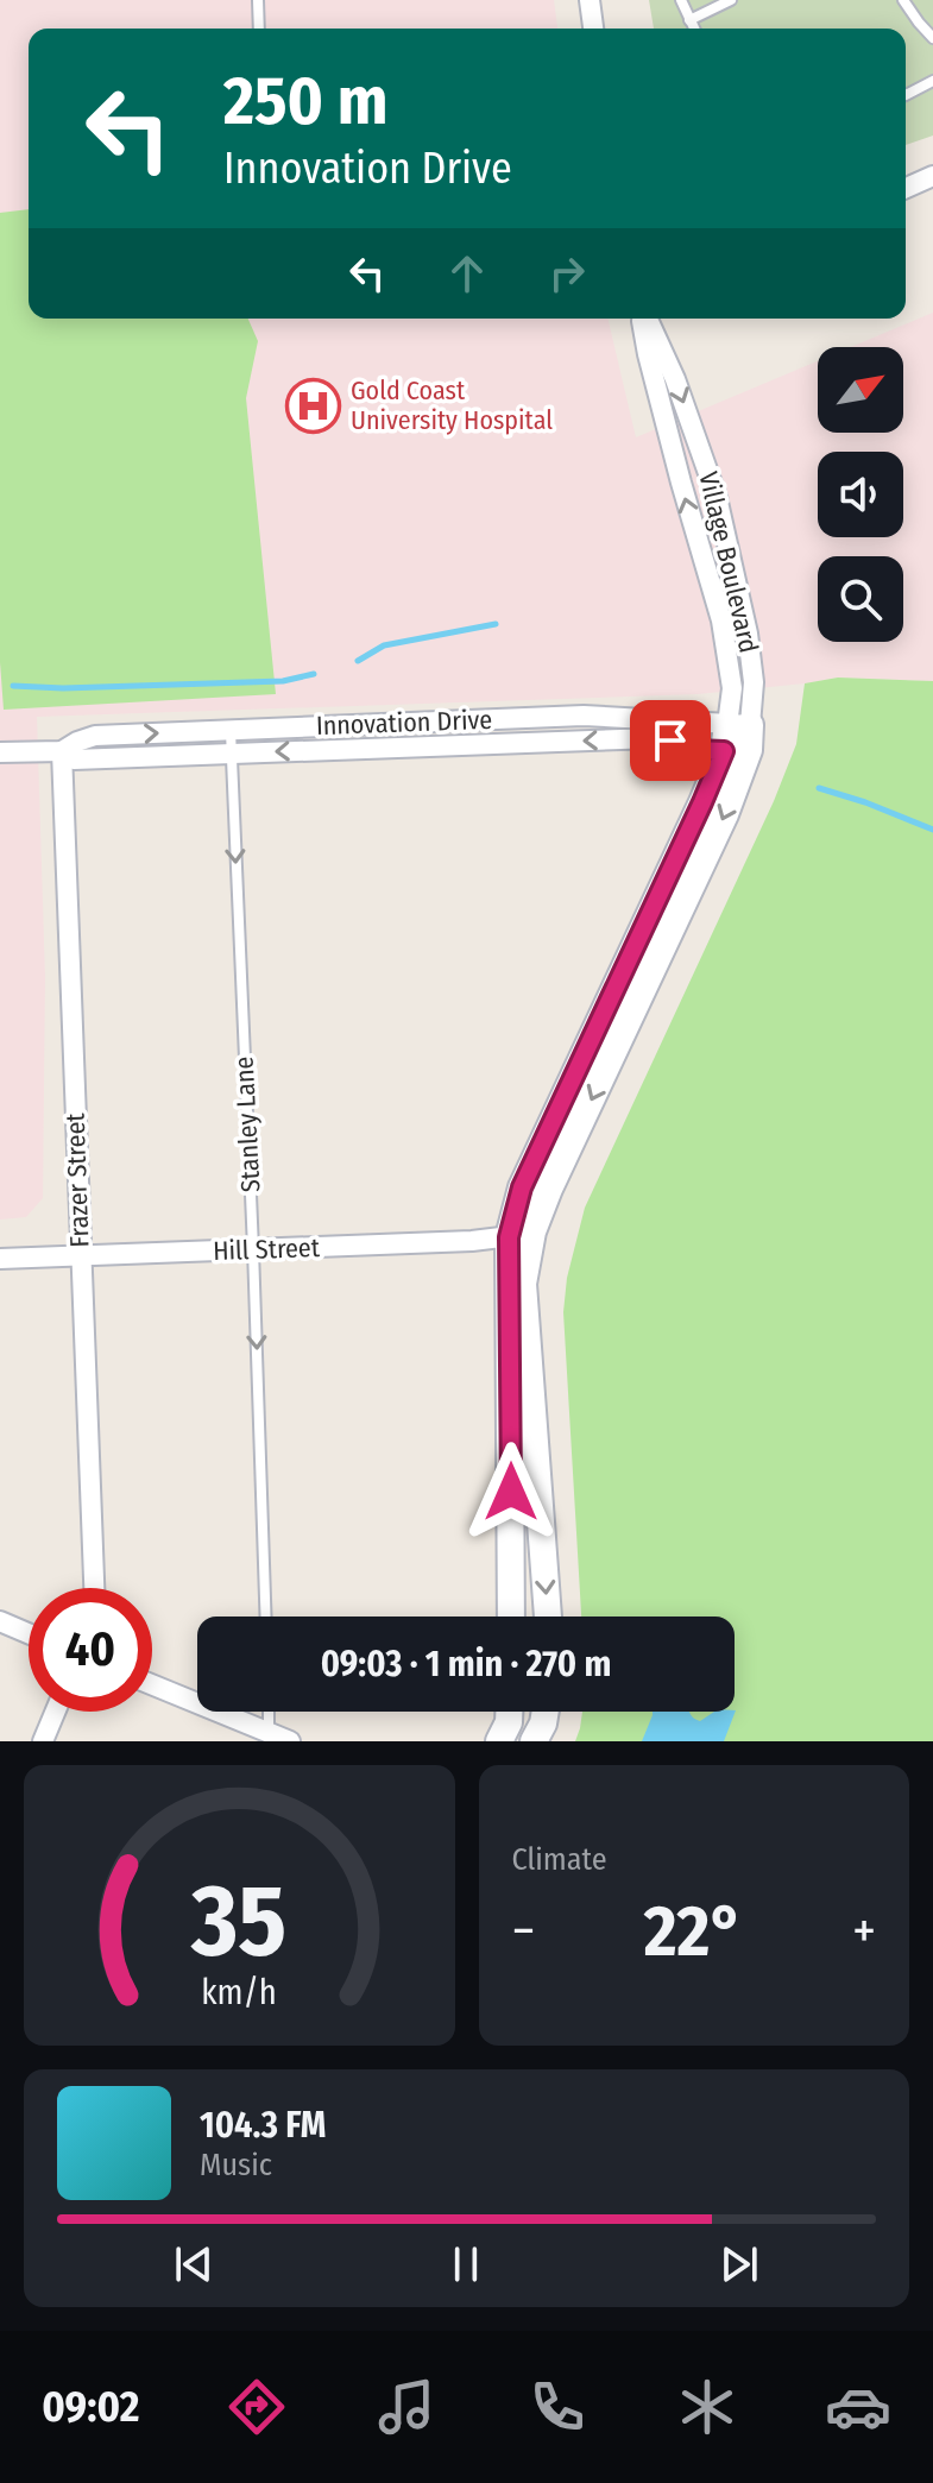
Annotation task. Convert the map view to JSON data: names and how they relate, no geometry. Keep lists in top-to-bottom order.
{
  "streets": {
    "street": [
      "Village Boulevard",
      "Innovation Drive",
      "Frazer Street",
      "Hill Street"
    ],
    "lane": ["Stanley Lane"]
  },
  "crossings": [
    ["Village Boulevard", "Innovation Drive"],
    ["Village Boulevard", "Hill Street"],
    ["Innovation Drive", "Stanley Lane"],
    ["Innovation Drive", "Frazer Street"],
    ["Stanley Lane", "Hill Street"],
    ["Frazer Street", "Hill Street"]
  ],
  "one_way": ["Stanley Lane"],
  "places": {
    "hospital": ["Gold Coast University Hospital"]
  },
  "north": "top right",
  "page": {
    "turn": ["250 m", "Innovation Drive"],
    "limit": "40",
    "trip": "09:03 · 1 min · 270 m",
    "tile": "Climate",
    "heat": ["−", "22°", "+"],
    "song": ["104.3 FM", "Music"],
    "tabs": "09:02",
    "gauge": ["35", "km/h"]
  }
}
